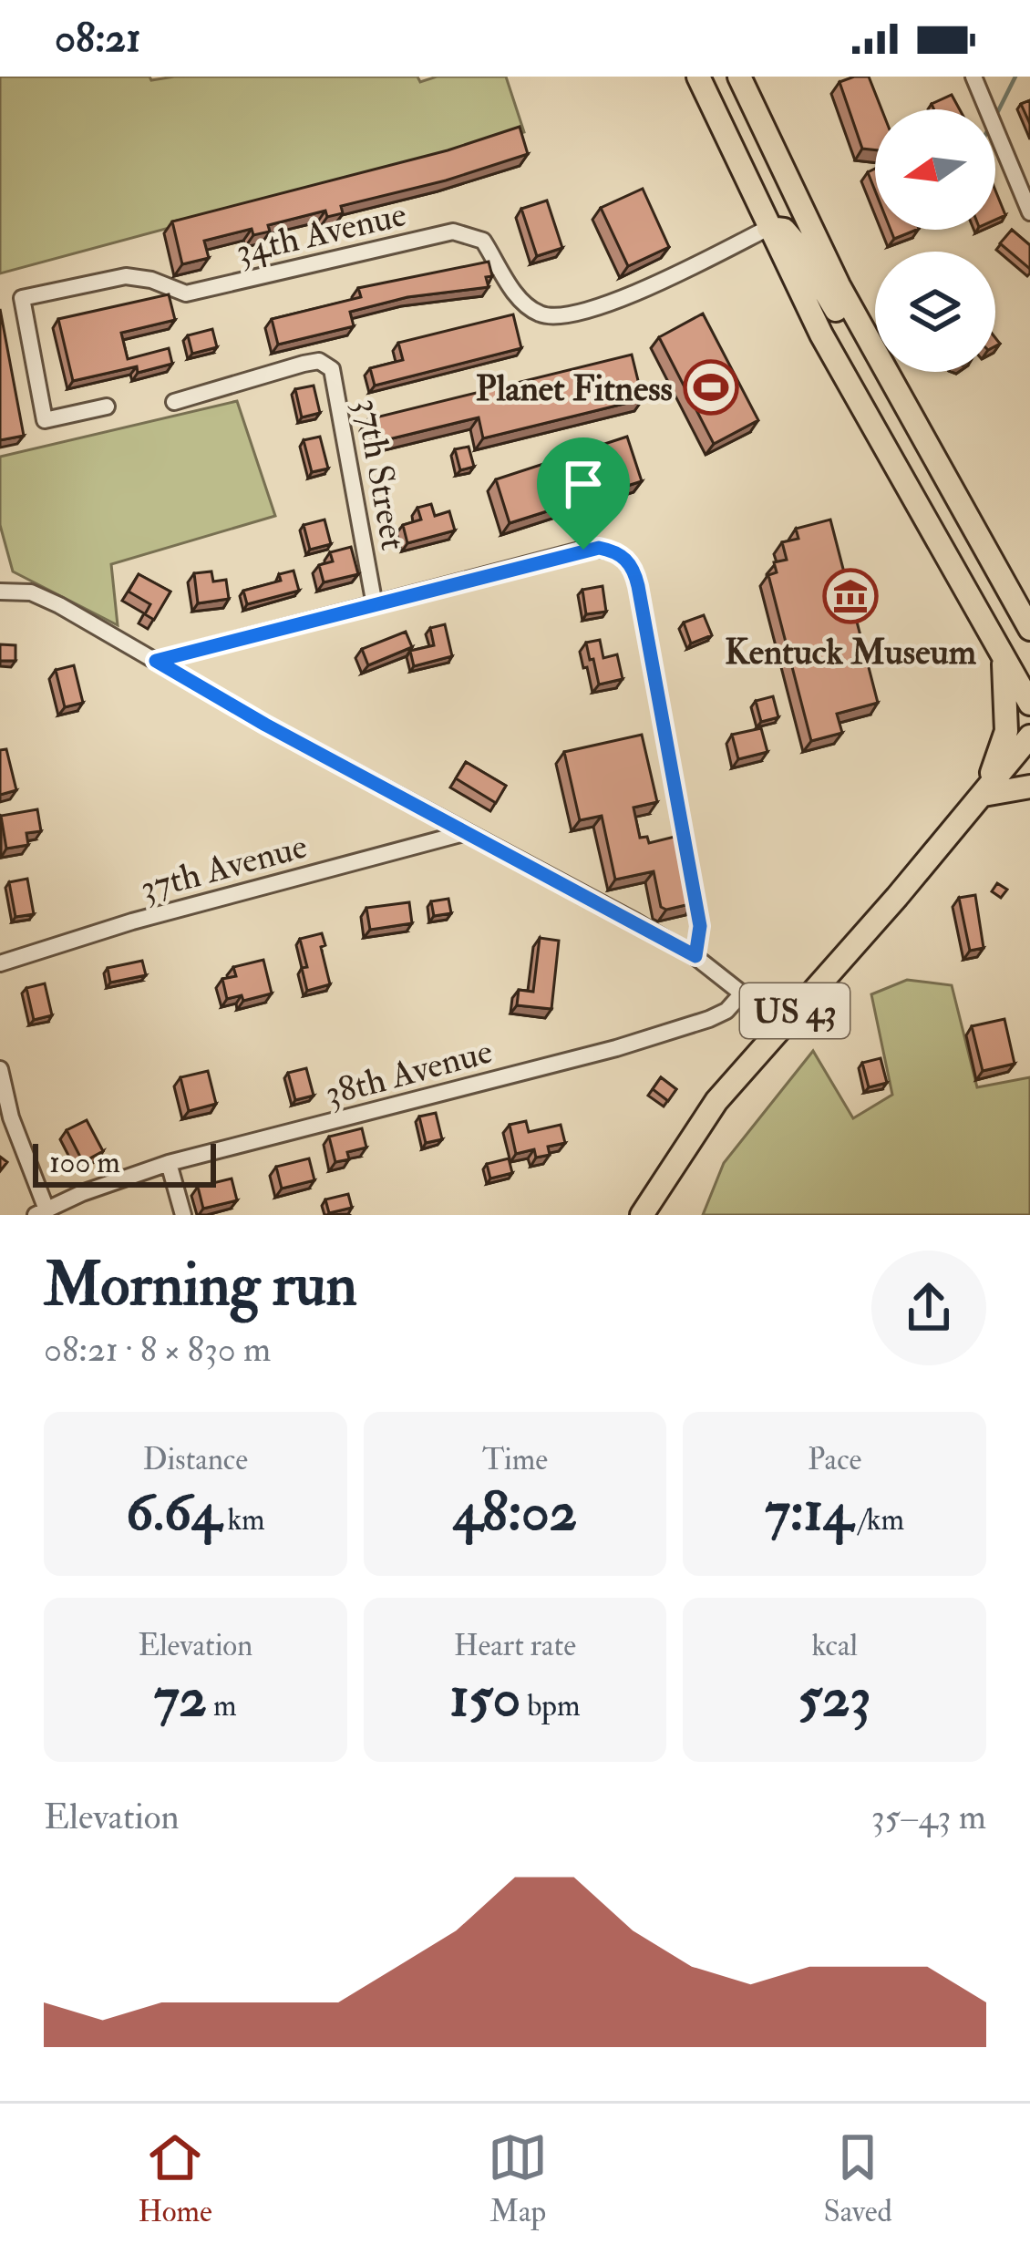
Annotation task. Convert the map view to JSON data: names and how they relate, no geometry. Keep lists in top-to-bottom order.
{
  "streets": {
    "highway": ["US 43"],
    "street": [
      "34th Avenue",
      "37th Street",
      "37th Avenue",
      "38th Avenue"
    ]
  },
  "crossings": [
    ["34th Avenue", "US 43"]
  ],
  "places": {
    "sports": ["Planet Fitness"],
    "museum": ["Kentuck Museum"]
  },
  "scale_bar": "100 m",
  "north": "left",
  "page": {
    "status": "08:21",
    "scale": "100 m",
    "heading": ["Morning run", "08:21 · 8 × 830 m"],
    "stats": [
      ["Distance", "6.64 km"],
      ["Time", "48:02"],
      ["Pace", "7:14 /km"],
      ["Elevation", "72 m"],
      ["Heart rate", "150 bpm"],
      ["kcal", "523"]
    ],
    "chart": ["Elevation", "35–43 m"],
    "tabs": ["Home", "Map", "Saved"]
  }
}
